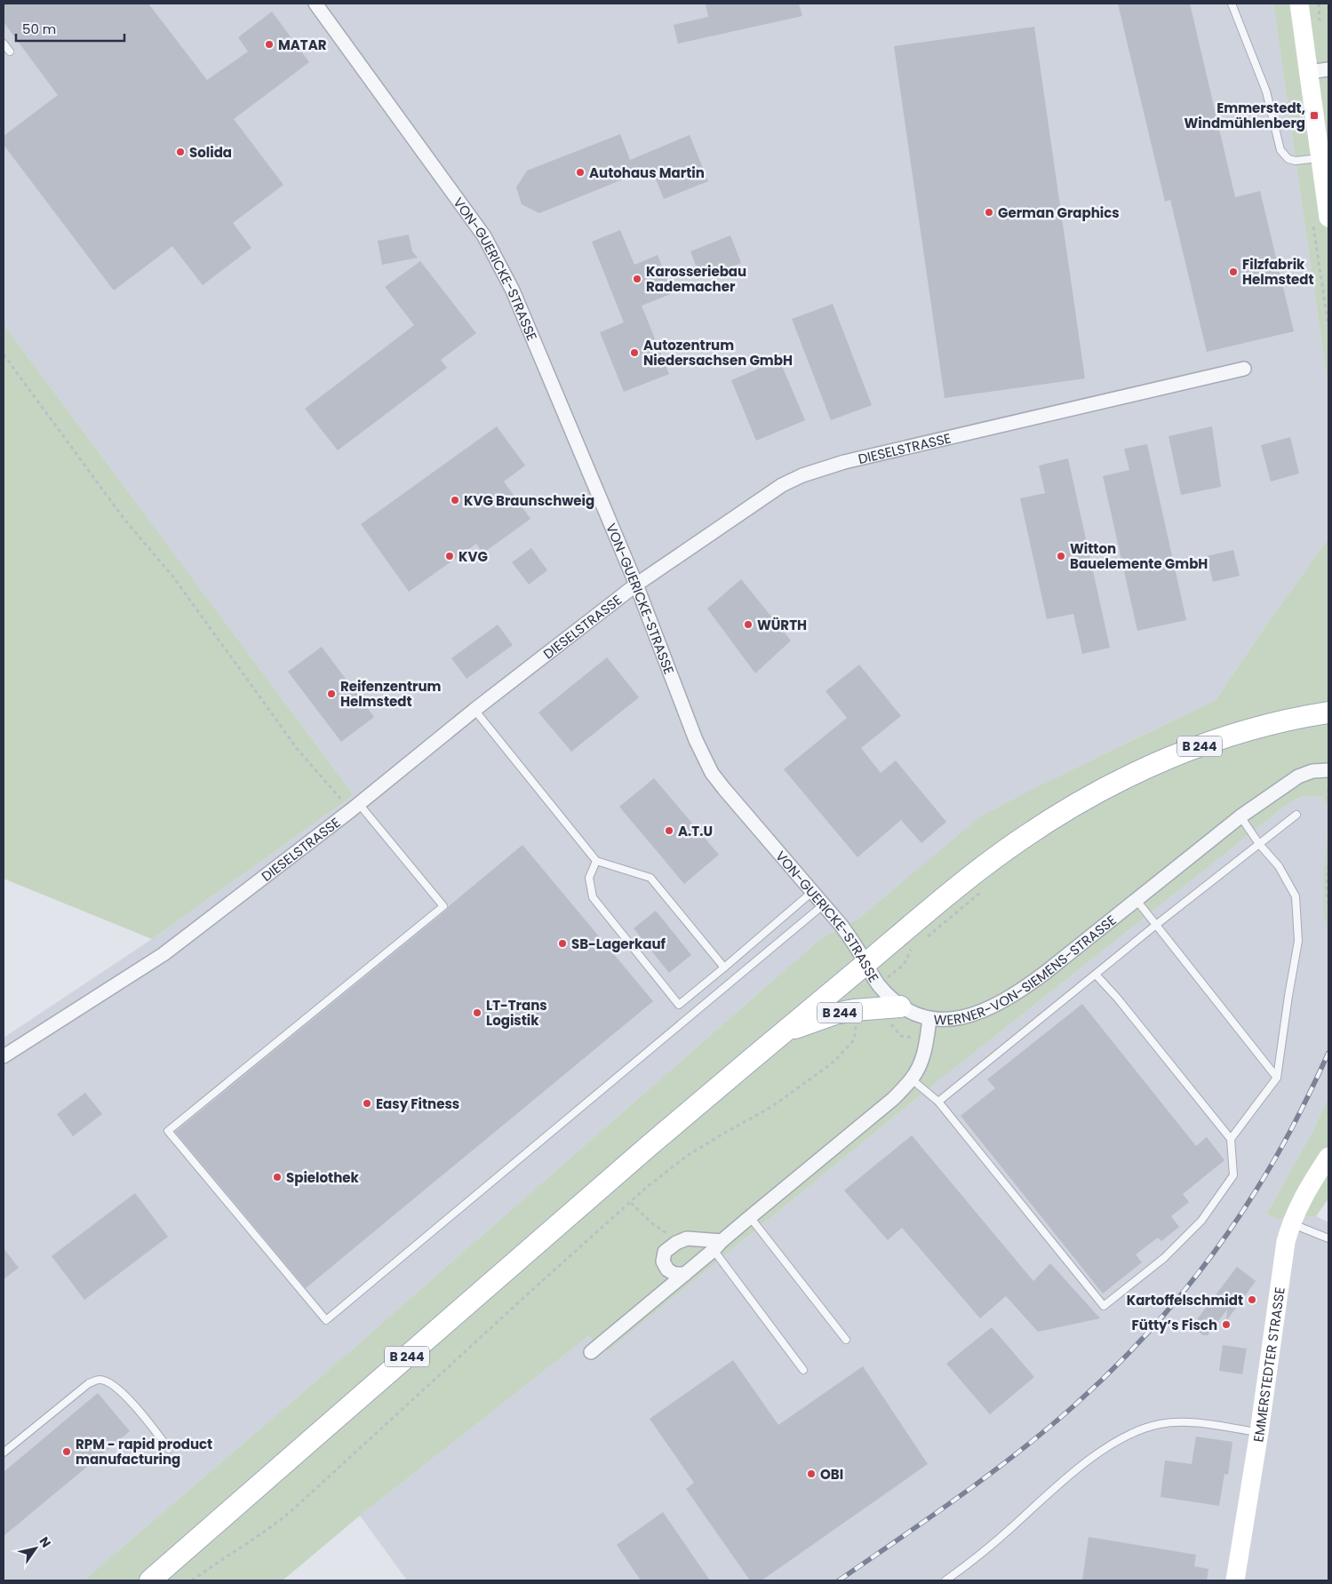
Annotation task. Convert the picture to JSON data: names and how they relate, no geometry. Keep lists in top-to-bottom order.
{
  "streets": {
    "main road": ["B 244", "EMMERSTEDTER STRASSE"],
    "street": ["VON-GUERICKE-STRASSE", "DIESELSTRASSE", "WERNER-VON-SIEMENS-STRASSE"]
  },
  "crossings": [
    ["VON-GUERICKE-STRASSE", "DIESELSTRASSE"],
    ["VON-GUERICKE-STRASSE", "B 244"],
    ["VON-GUERICKE-STRASSE", "WERNER-VON-SIEMENS-STRASSE"]
  ],
  "places": {
    "other": [
      "MATAR",
      "Solida",
      "Autohaus Martin",
      "German Graphics",
      "Filzfabrik Helmstedt",
      "Karosseriebau Rademacher",
      "Autozentrum Niedersachsen GmbH",
      "KVG Braunschweig",
      "KVG",
      "Witton Bauelemente GmbH",
      "WÜRTH",
      "Reifenzentrum Helmstedt",
      "A.T.U",
      "SB-Lagerkauf",
      "LT-Trans Logistik",
      "Easy Fitness",
      "Spielothek",
      "Kartoffelschmidt",
      "Fütty’s Fisch",
      "RPM - rapid product manufacturing",
      "OBI"
    ],
    "transit": ["Emmerstedt, Windmühlenberg"]
  },
  "scale_bar": "50 m",
  "north": "top right"
}
